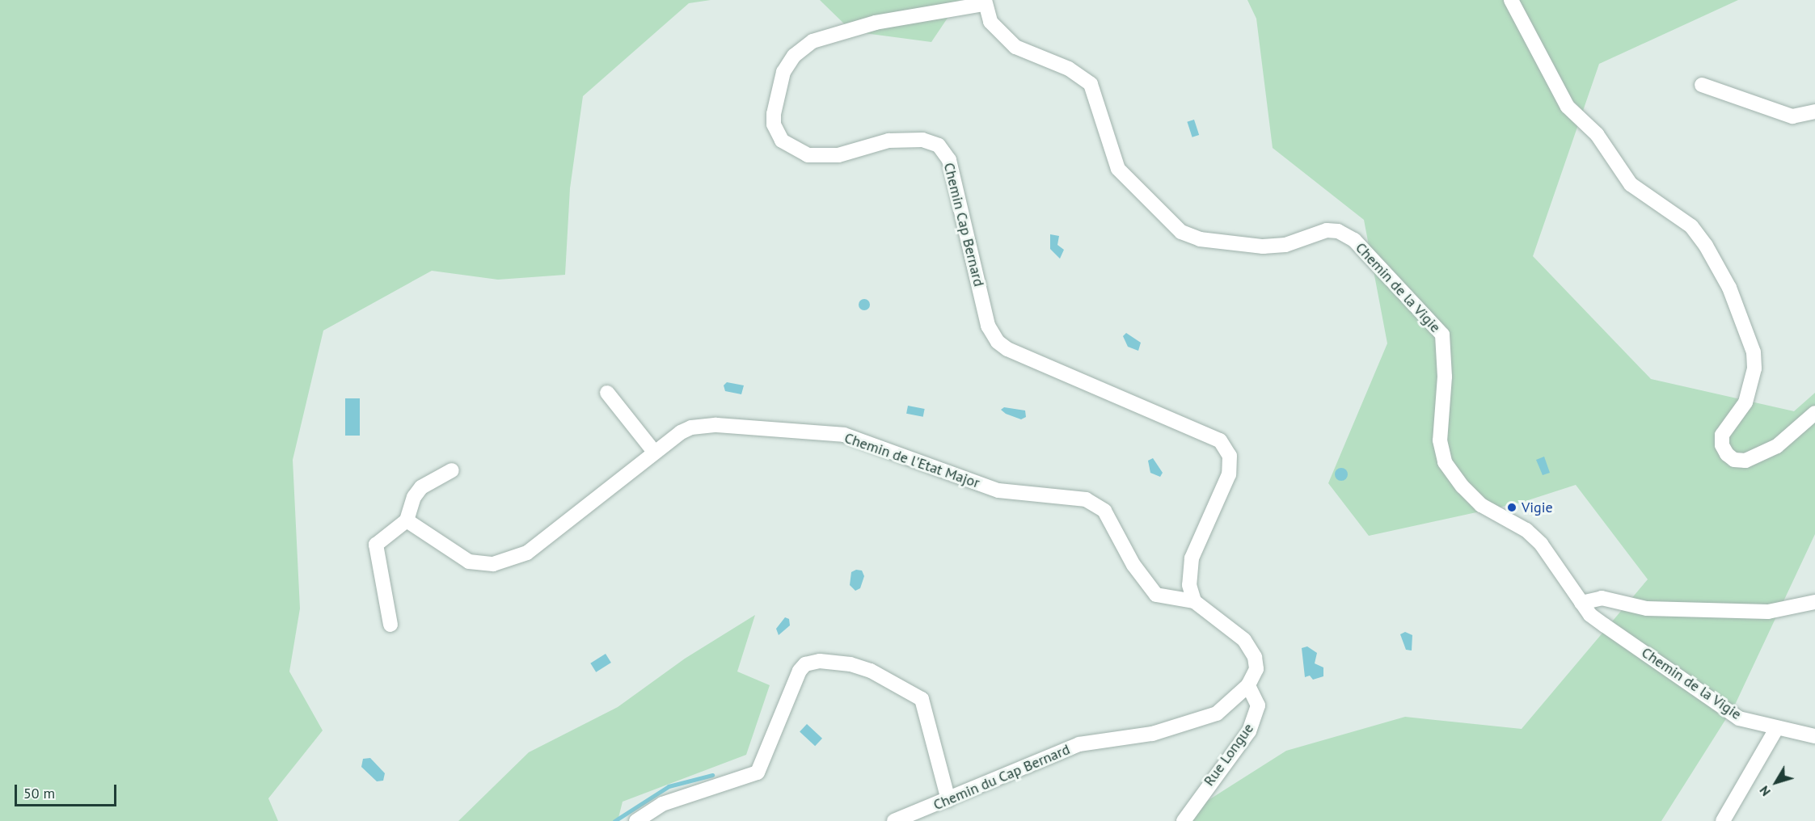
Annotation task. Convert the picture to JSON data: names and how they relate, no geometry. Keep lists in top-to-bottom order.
{
  "streets": {
    "street": [
      "Chemin Cap Bernard",
      "Chemin de la Vigie",
      "Chemin de l'Etat Major",
      "Rue Longue",
      "Chemin du Cap Bernard"
    ]
  },
  "crossings": [
    ["Chemin Cap Bernard", "Chemin de la Vigie"],
    ["Chemin Cap Bernard", "Chemin de l'Etat Major"],
    ["Chemin de l'Etat Major", "Rue Longue"],
    ["Chemin de l'Etat Major", "Chemin du Cap Bernard"],
    ["Rue Longue", "Chemin du Cap Bernard"]
  ],
  "places": ["Vigie"],
  "scale_bar": "50 m",
  "north": "bottom left"
}
